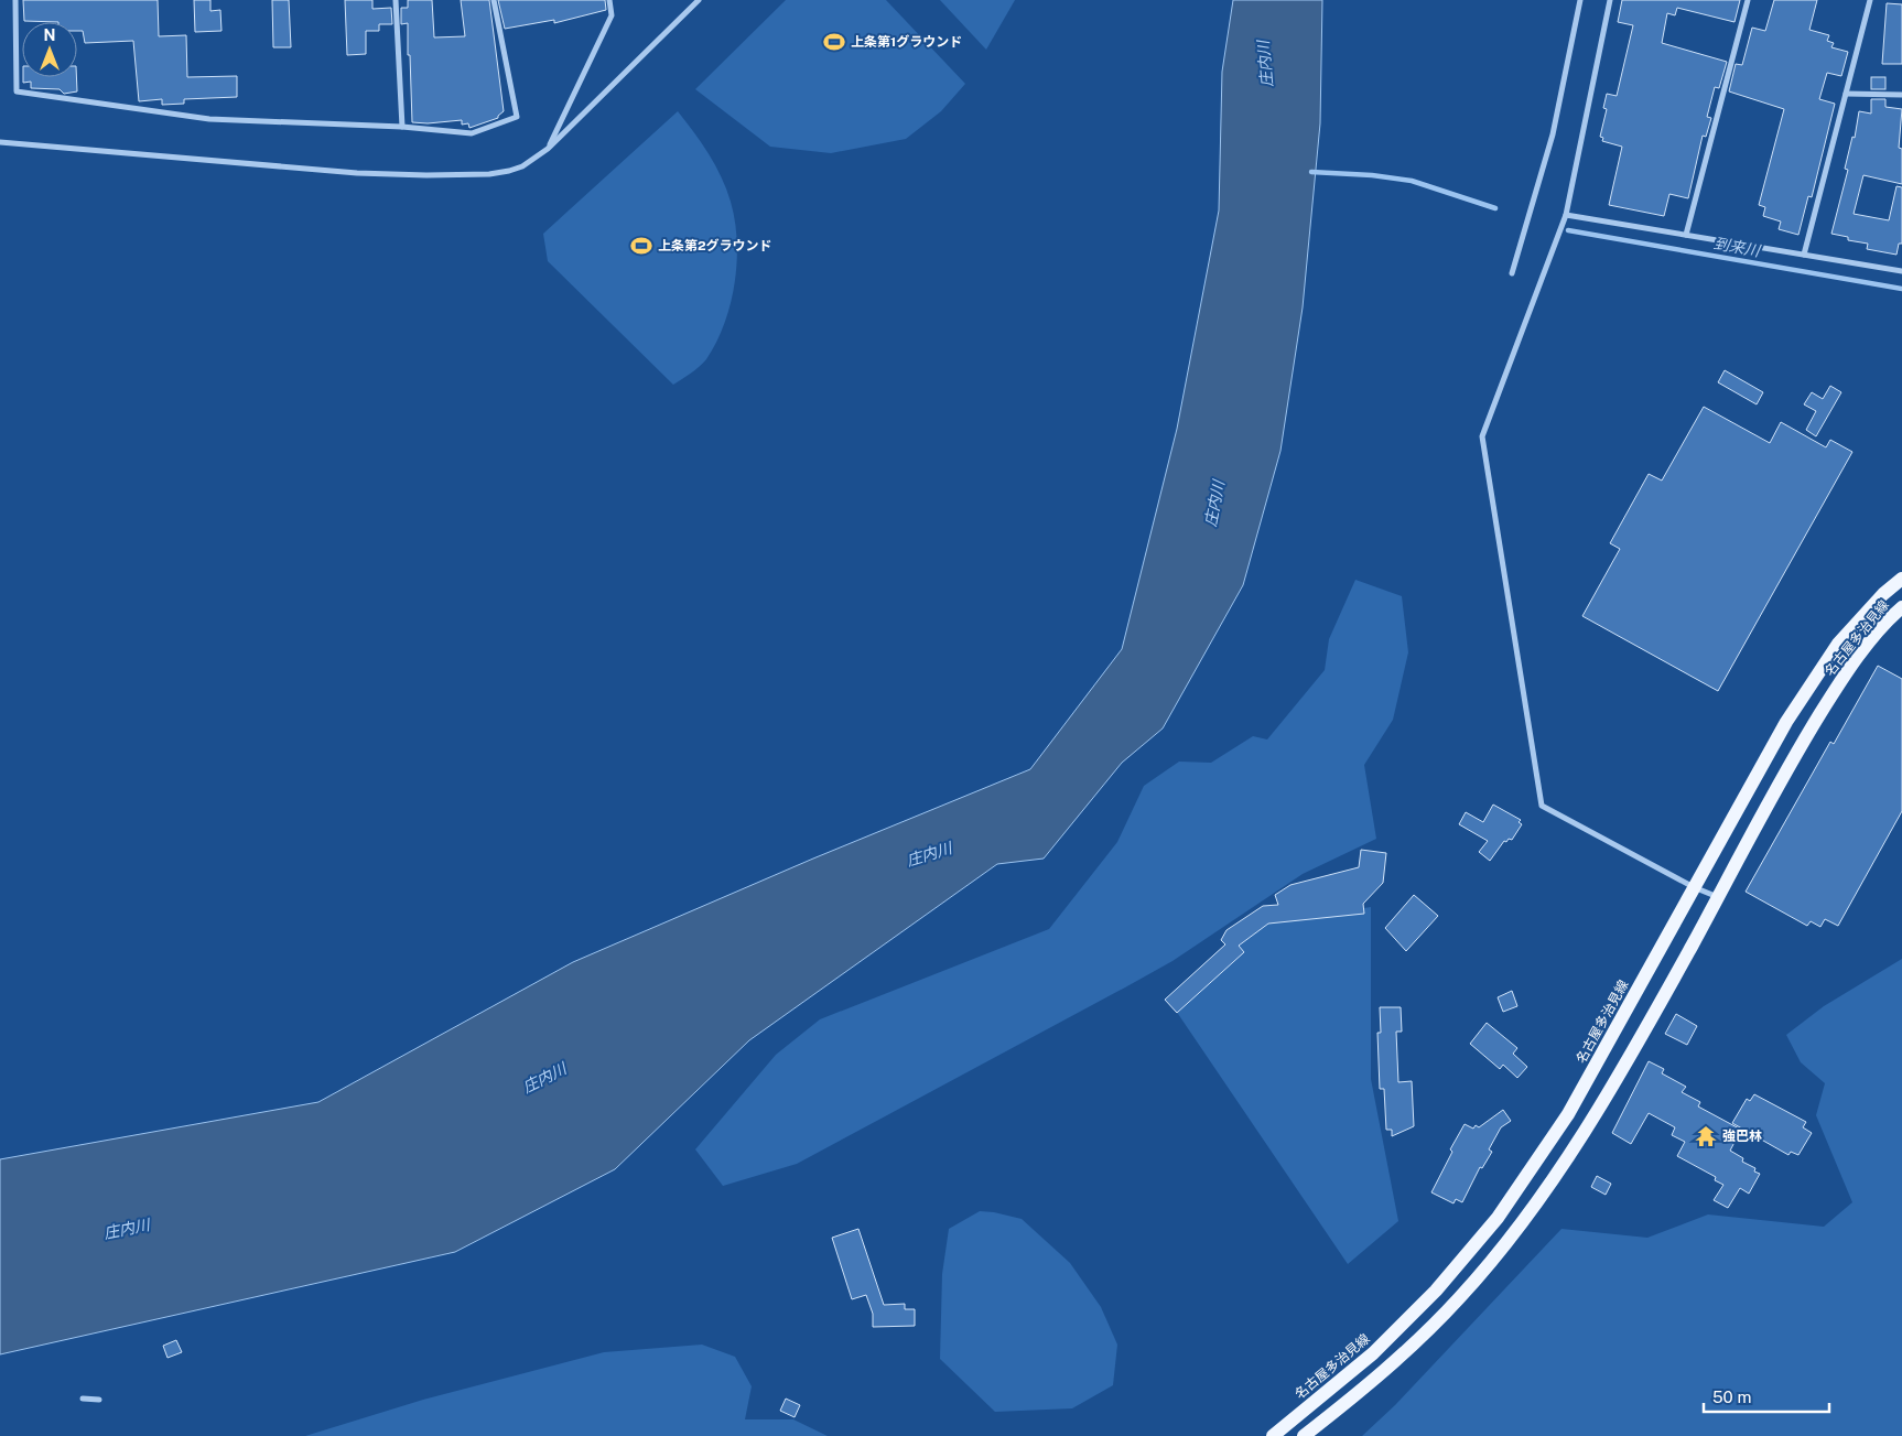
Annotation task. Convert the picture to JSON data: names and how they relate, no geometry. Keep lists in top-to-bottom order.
{
  "streets": {
    "main road": ["名古屋多治見線"]
  },
  "water": ["庄内川", "到来川"],
  "places": {
    "sports": ["上条第1グラウンド", "上条第2グラウンド"],
    "temple": ["強巴林"]
  },
  "scale_bar": "50 m",
  "north": "top"
}
